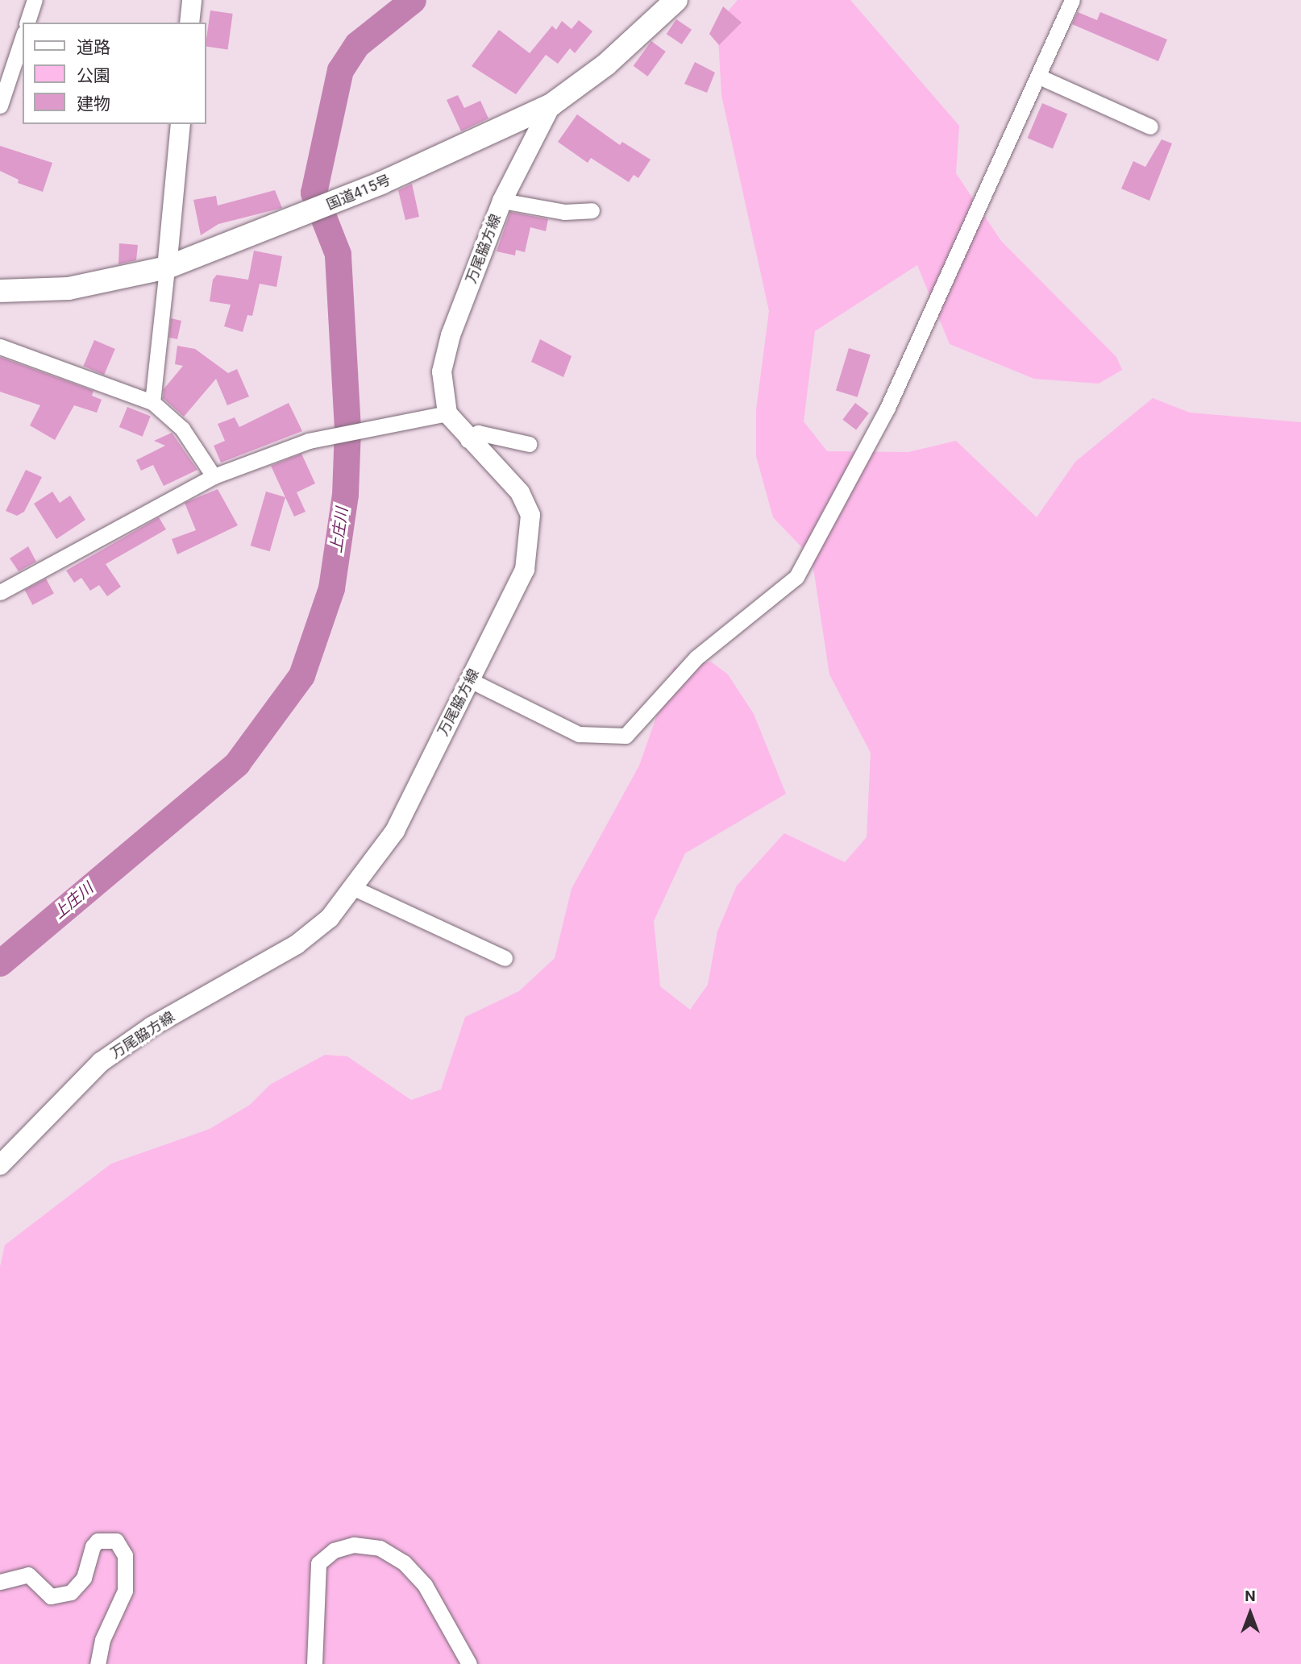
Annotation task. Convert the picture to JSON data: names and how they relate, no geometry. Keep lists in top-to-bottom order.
{
  "streets": {
    "highway": ["国道415号"],
    "main road": ["万尾脇方線"]
  },
  "crossings": [
    ["国道415号", "万尾脇方線"]
  ],
  "water": ["上庄川"],
  "legend": ["道路", "公園", "建物"],
  "north": "top"
}
